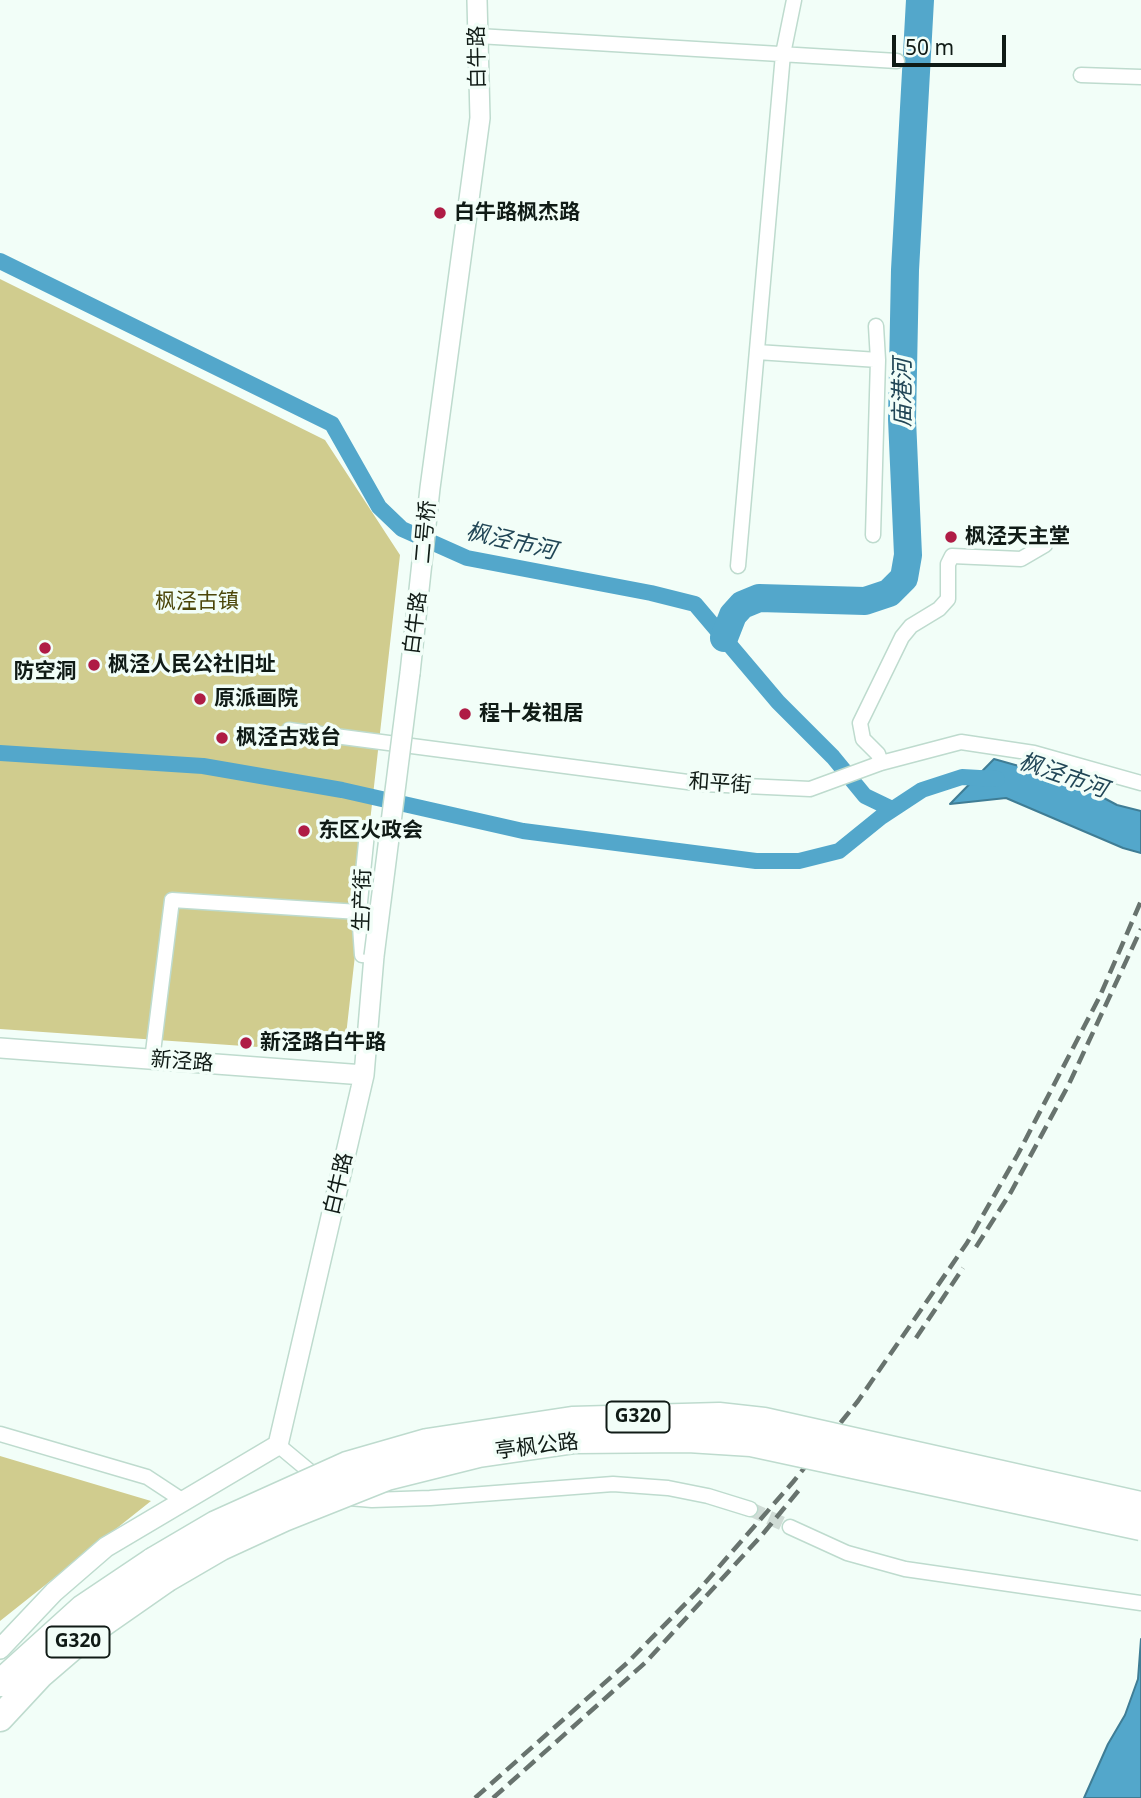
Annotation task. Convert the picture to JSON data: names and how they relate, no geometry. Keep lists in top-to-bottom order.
{
  "streets": {
    "highway": ["G320", "亭枫公路"],
    "street": [
      "白牛路",
      "二号桥",
      "和平街",
      "生产街",
      "新泾路"
    ]
  },
  "crossings": [
    ["白牛路", "二号桥"],
    ["白牛路", "生产街"],
    ["白牛路", "新泾路"]
  ],
  "water": ["庙港河", "枫泾市河"],
  "parks": ["枫泾古镇"],
  "places": [
    "白牛路枫杰路",
    "枫泾天主堂",
    "防空洞",
    "枫泾人民公社旧址",
    "原派画院",
    "程十发祖居",
    "枫泾古戏台",
    "东区火政会",
    "新泾路白牛路"
  ],
  "scale_bar": "50 m"
}
